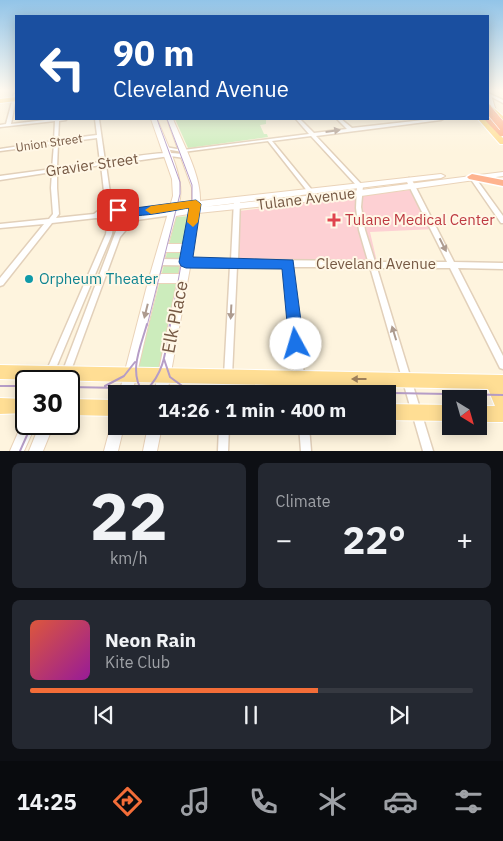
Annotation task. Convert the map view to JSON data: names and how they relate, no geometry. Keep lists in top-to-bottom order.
{
  "streets": {
    "main road": ["Tulane Avenue", "Elk Place"],
    "street": ["Union Street", "Gravier Street", "Cleveland Avenue"]
  },
  "crossings": [
    ["Gravier Street", "Elk Place"],
    ["Tulane Avenue", "Elk Place"],
    ["Cleveland Avenue", "Elk Place"]
  ],
  "places": {
    "health": ["Tulane Medical Center"],
    "other": ["Orpheum Theater"]
  },
  "north": "bottom right",
  "page": {
    "turn": ["90 m", "Cleveland Avenue"],
    "limit": "30",
    "trip": "14:26 · 1 min · 400 m",
    "tile": [
      ["22", "km/h"],
      "Climate"
    ],
    "heat": ["−", "22°", "+"],
    "song": ["Neon Rain", "Kite Club"],
    "tabs": "14:25"
  }
}
